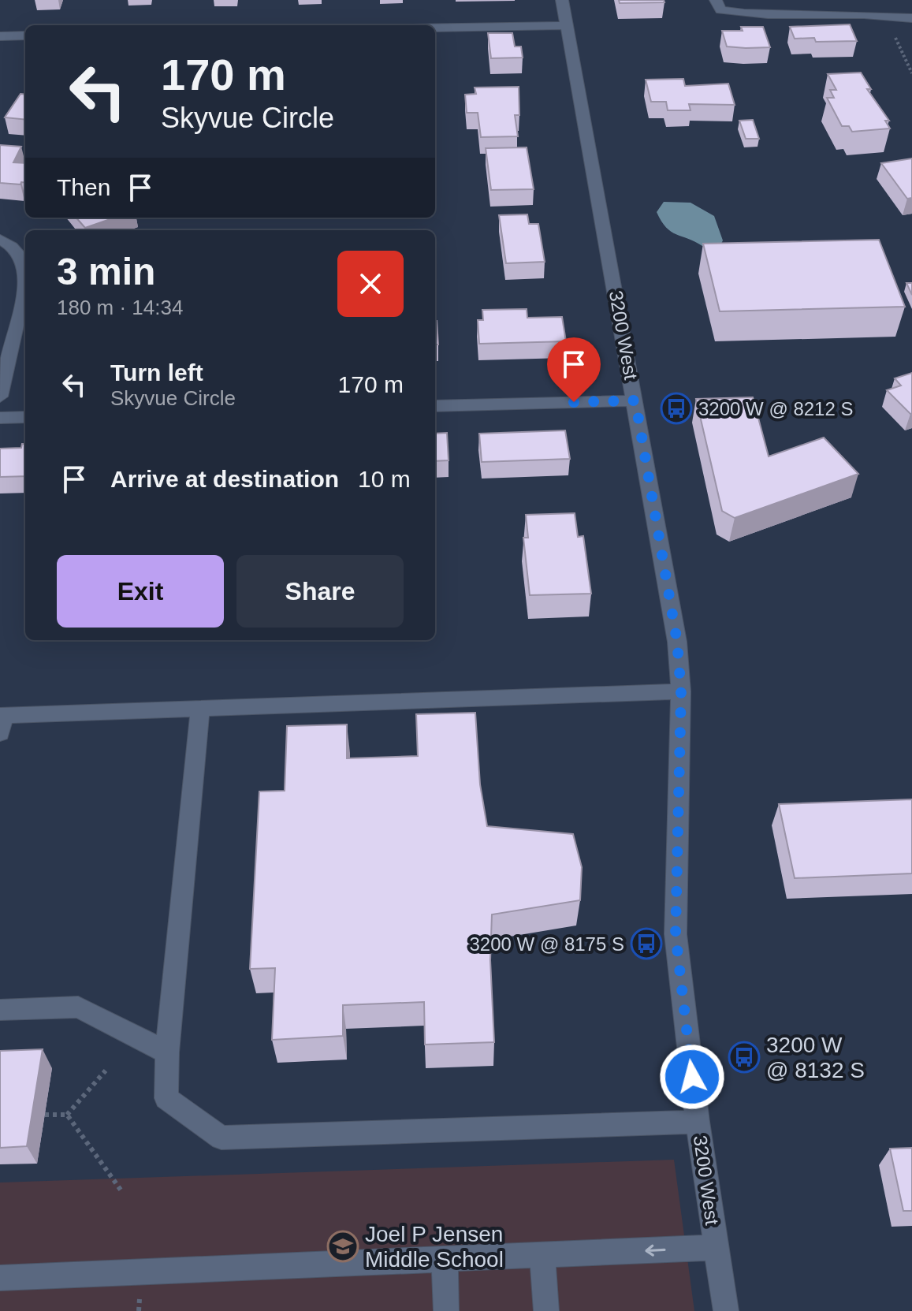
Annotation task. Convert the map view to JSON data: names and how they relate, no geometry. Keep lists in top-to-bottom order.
{
  "streets": {
    "street": ["3200 West"]
  },
  "places": {
    "bus stop": ["3200 W @ 8212 S", "3200 W @ 8175 S", "3200 W @ 8132 S"],
    "school or university": ["Joel P Jensen Middle School"]
  },
  "page": {
    "turn": ["170 m", "Skyvue Circle"],
    "then": "Then",
    "heading": ["3 min", "180 m · 14:34"],
    "list": [
      {
        "name": "Turn left",
        "note": "Skyvue Circle",
        "value": "170 m"
      },
      {
        "name": "Arrive at destination",
        "value": "10 m"
      }
    ],
    "buttons": ["Exit", "Share"]
  }
}
